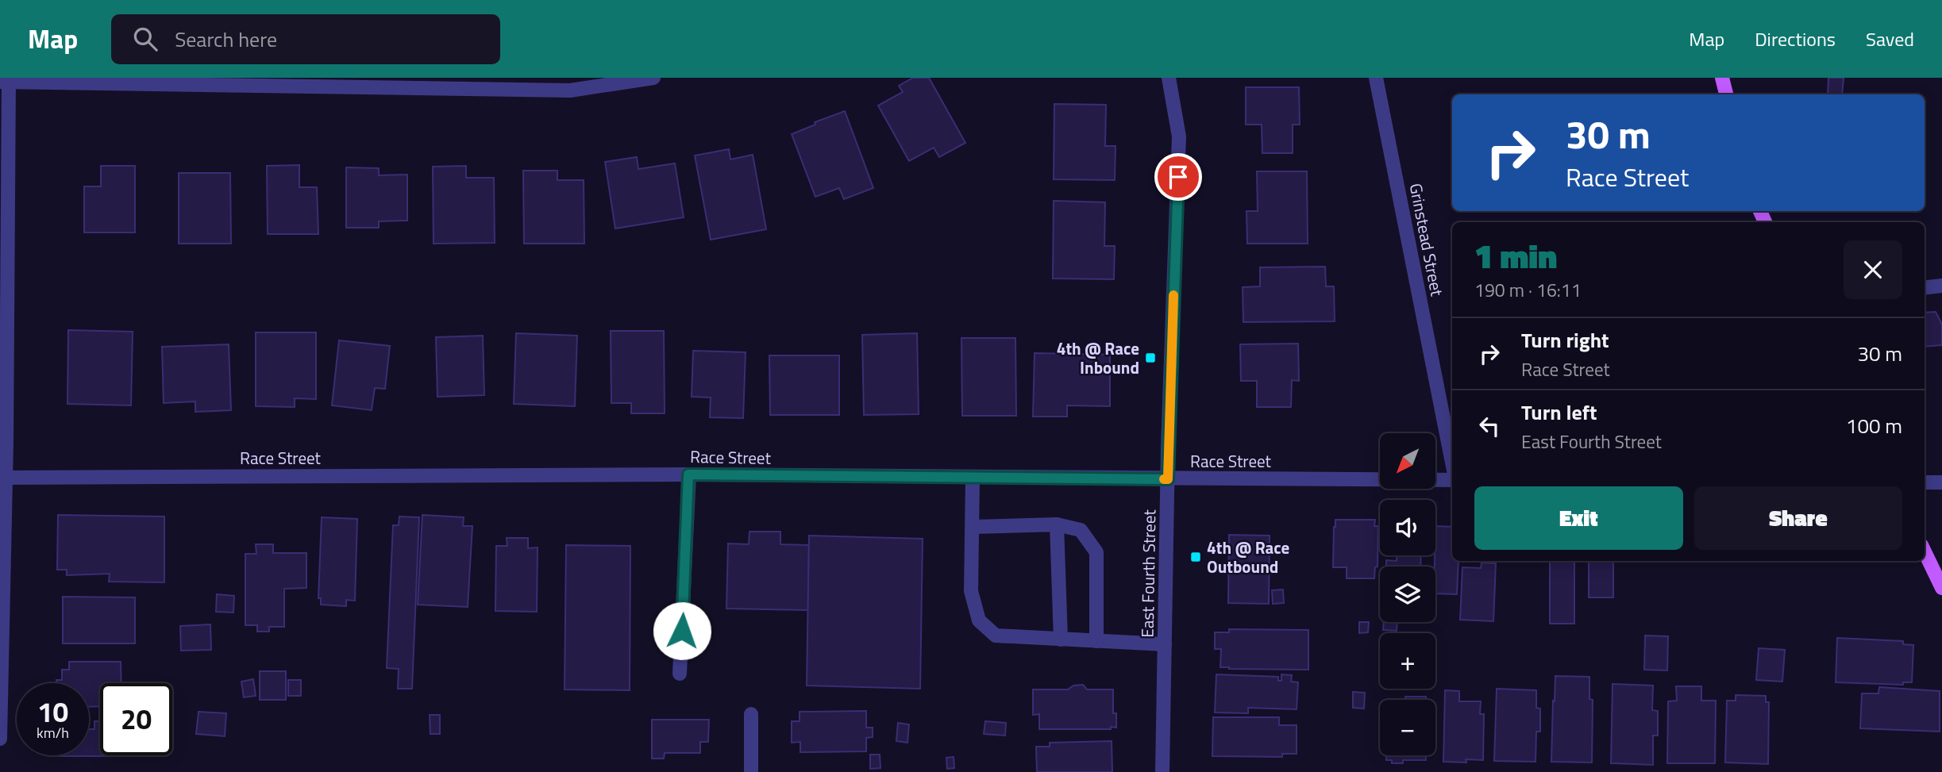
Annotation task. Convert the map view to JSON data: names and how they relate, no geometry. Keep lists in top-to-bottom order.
{
  "streets": {
    "street": ["Grinstead Street", "Race Street", "East Fourth Street"]
  },
  "crossings": [
    ["Race Street", "East Fourth Street"]
  ],
  "places": {
    "transit": ["4th @ Race Inbound", "4th @ Race Outbound"]
  },
  "north": "bottom left",
  "page": {
    "header": "Map",
    "search": "Search here",
    "nav": ["Map", "Directions", "Saved"],
    "turn": ["30 m", "Race Street"],
    "heading": ["1 min", "190 m · 16:11"],
    "list": [
      {
        "name": "Turn right",
        "note": "Race Street",
        "value": "30 m"
      },
      {
        "name": "Turn left",
        "note": "East Fourth Street",
        "value": "100 m"
      }
    ],
    "map_buttons": ["+", "−"],
    "buttons": ["Exit", "Share"],
    "speed": "10 km/h",
    "limit": "20"
  }
}
